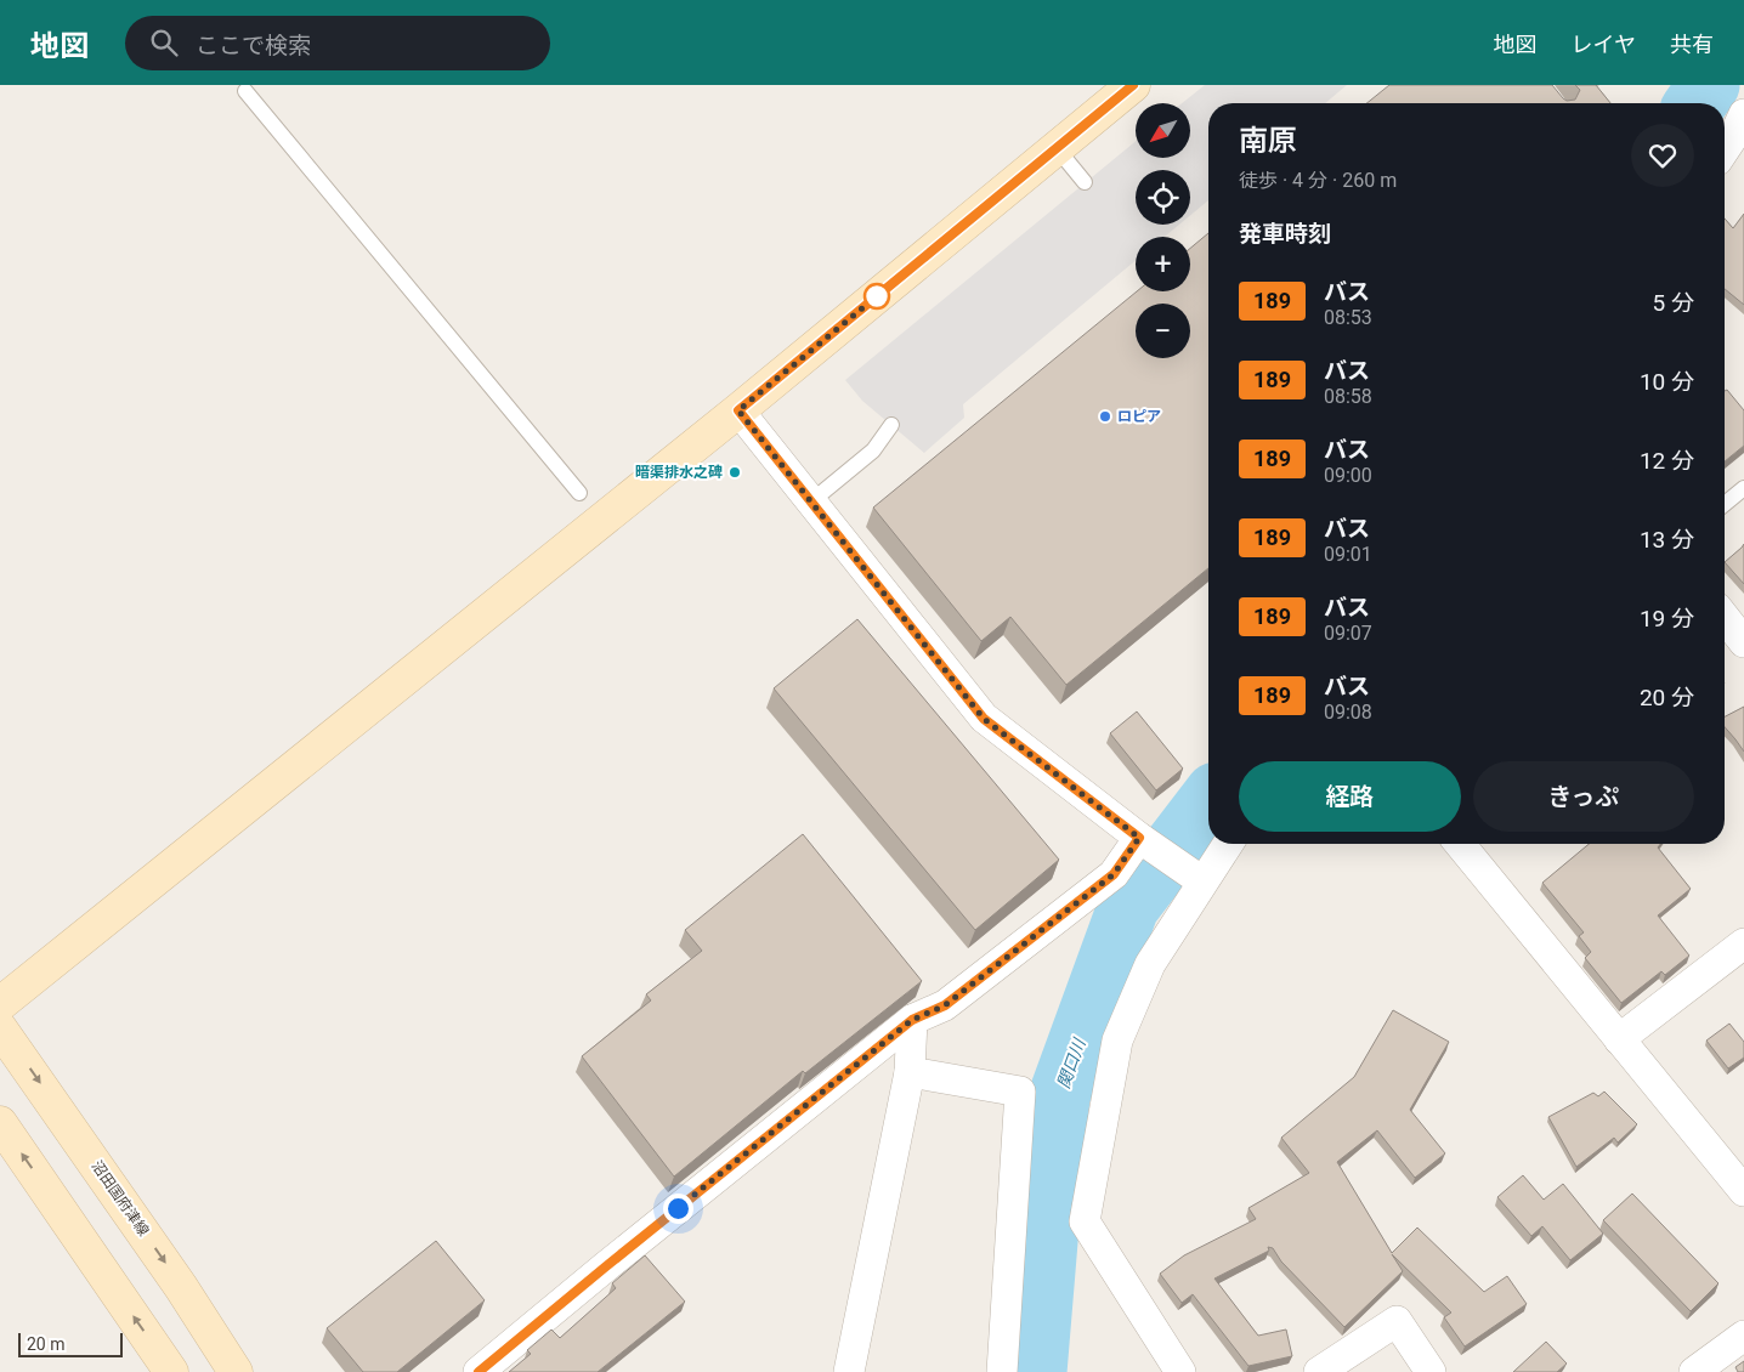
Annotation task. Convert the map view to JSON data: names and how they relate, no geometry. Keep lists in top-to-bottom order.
{
  "streets": {
    "street": ["沼田国府津線"]
  },
  "water": ["関口川"],
  "places": ["ロピア", "暗渠排水之碑"],
  "lines": ["bus line 189"],
  "scale_bar": "20 m",
  "north": "bottom left",
  "page": {
    "header": "地図",
    "search": "ここで検索",
    "nav": ["地図", "レイヤ", "共有"],
    "map_buttons": ["+", "−"],
    "heading": [
      ["南原", "徒歩 · 4 分 · 260 m"],
      "発車時刻"
    ],
    "list": [
      {
        "mark": "189",
        "name": "バス",
        "note": "08:53",
        "value": "5 分"
      },
      {
        "mark": "189",
        "name": "バス",
        "note": "08:58",
        "value": "10 分"
      },
      {
        "mark": "189",
        "name": "バス",
        "note": "09:00",
        "value": "12 分"
      },
      {
        "mark": "189",
        "name": "バス",
        "note": "09:01",
        "value": "13 分"
      },
      {
        "mark": "189",
        "name": "バス",
        "note": "09:07",
        "value": "19 分"
      },
      {
        "mark": "189",
        "name": "バス",
        "note": "09:08",
        "value": "20 分"
      }
    ],
    "buttons": ["経路", "きっぷ"],
    "scale": "20 m"
  }
}
